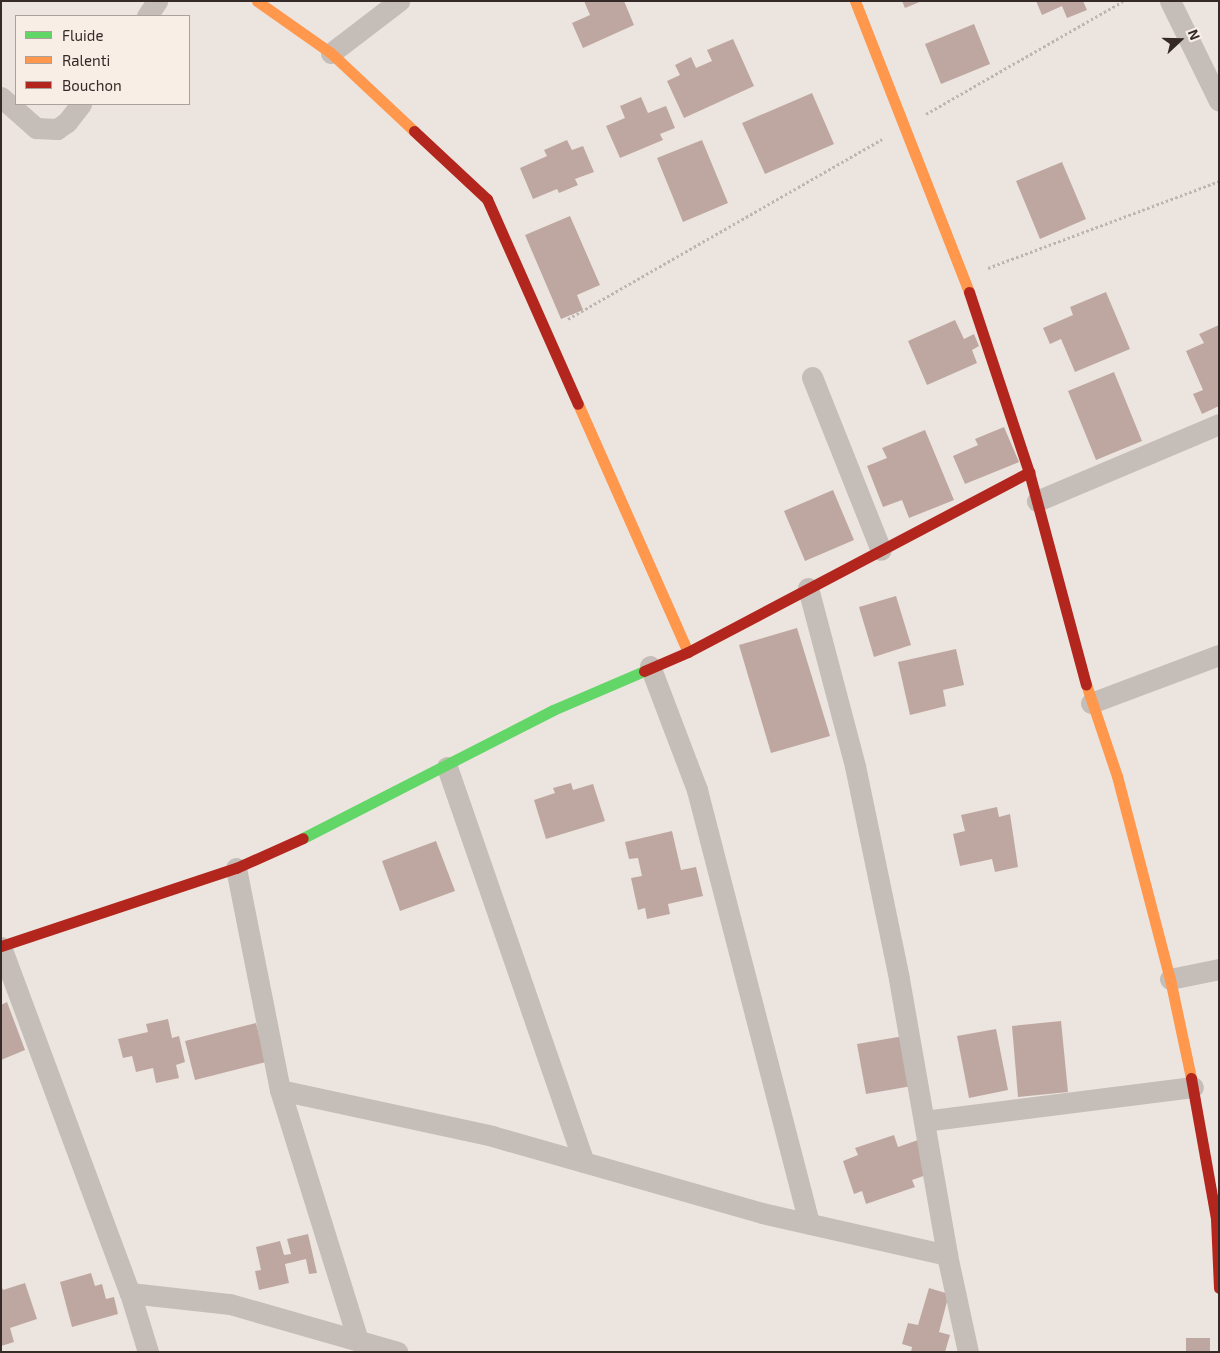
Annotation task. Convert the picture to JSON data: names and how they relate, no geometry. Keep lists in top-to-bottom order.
{
  "legend": ["Fluide", "Ralenti", "Bouchon"],
  "north": "right"
}
